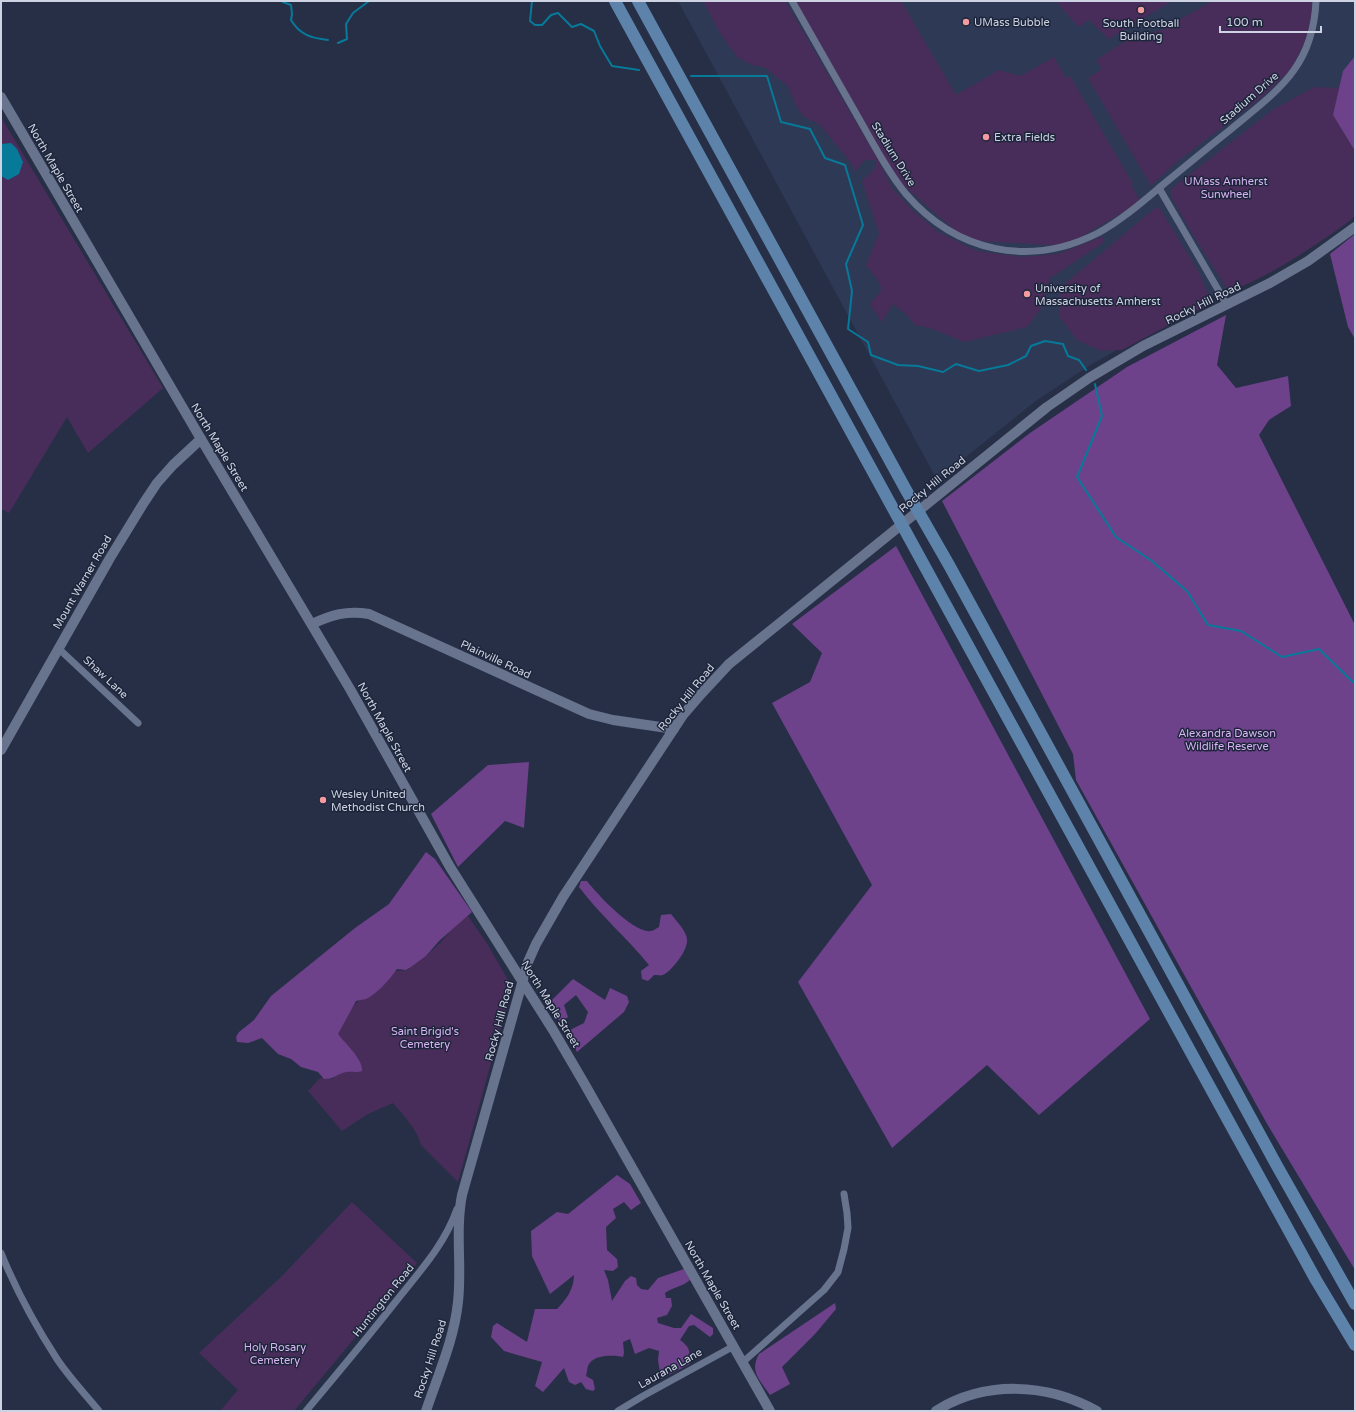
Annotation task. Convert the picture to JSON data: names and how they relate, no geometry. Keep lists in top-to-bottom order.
{
  "streets": {
    "main road": [
      "North Maple Street",
      "Rocky Hill Road",
      "Mount Warner Road",
      "Plainville Road"
    ],
    "street": [
      "Stadium Drive",
      "Shaw Lane",
      "Huntington Road",
      "Laurana Lane"
    ]
  },
  "crossings": [
    ["North Maple Street", "Rocky Hill Road"],
    ["North Maple Street", "Mount Warner Road"],
    ["North Maple Street", "Plainville Road"],
    ["North Maple Street", "Laurana Lane"],
    ["Rocky Hill Road", "Plainville Road"],
    ["Rocky Hill Road", "Huntington Road"],
    ["Mount Warner Road", "Shaw Lane"]
  ],
  "parks": [
    "UMass Amherst Sunwheel",
    "Alexandra Dawson Wildlife Reserve",
    "Saint Brigid's Cemetery",
    "Holy Rosary Cemetery"
  ],
  "places": [
    "South Football Building",
    "UMass Bubble",
    "Extra Fields",
    "University of Massachusetts Amherst",
    "Wesley United Methodist Church"
  ],
  "scale_bar": "100 m"
}
